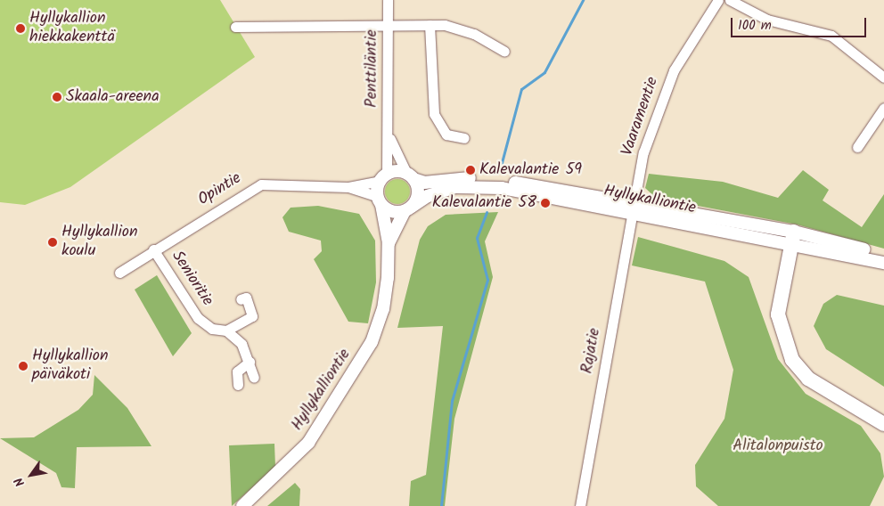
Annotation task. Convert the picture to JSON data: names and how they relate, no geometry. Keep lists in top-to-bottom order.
{
  "streets": {
    "main road": ["Hyllykalliontie"],
    "street": [
      "Penttiläntie",
      "Vaaramentie",
      "Opintie",
      "Senioritie",
      "Rajatie"
    ]
  },
  "crossings": [
    ["Penttiläntie", "Opintie"],
    ["Penttiläntie", "Hyllykalliontie"],
    ["Vaaramentie", "Hyllykalliontie"],
    ["Vaaramentie", "Rajatie"],
    ["Opintie", "Hyllykalliontie"],
    ["Opintie", "Senioritie"],
    ["Hyllykalliontie", "Rajatie"]
  ],
  "parks": ["Alitalonpuisto"],
  "places": [
    "Hyllykallion hiekkakenttä",
    "Skaala-areena",
    "Kalevalantie 59",
    "Kalevalantie 58",
    "Hyllykallion koulu",
    "Hyllykallion päiväkoti"
  ],
  "scale_bar": "100 m",
  "north": "bottom left"
}
